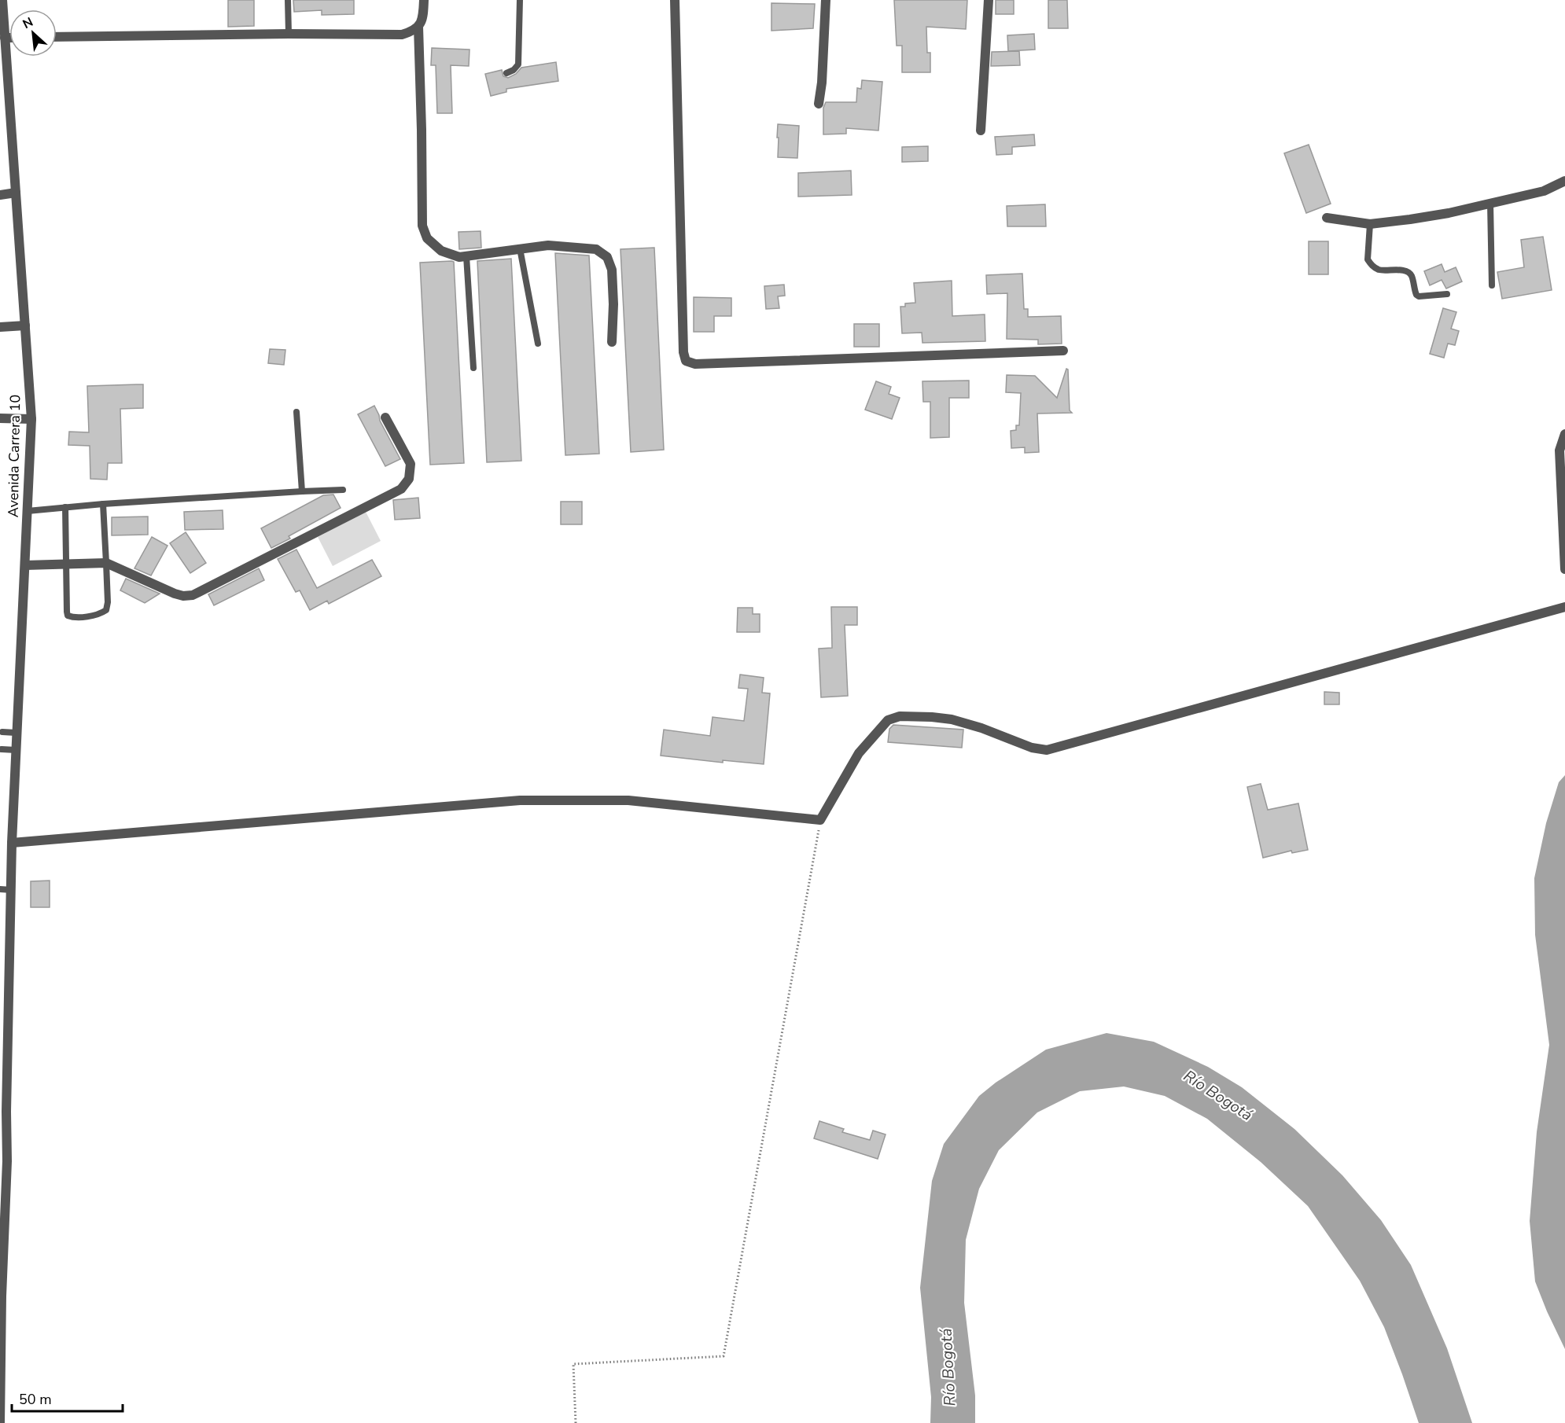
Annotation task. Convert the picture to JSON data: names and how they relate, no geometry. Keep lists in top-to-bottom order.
{
  "streets": {
    "street": ["Avenida Carrera 10"]
  },
  "water": ["Río Bogotá"],
  "scale_bar": "50 m",
  "north": "top left"
}
